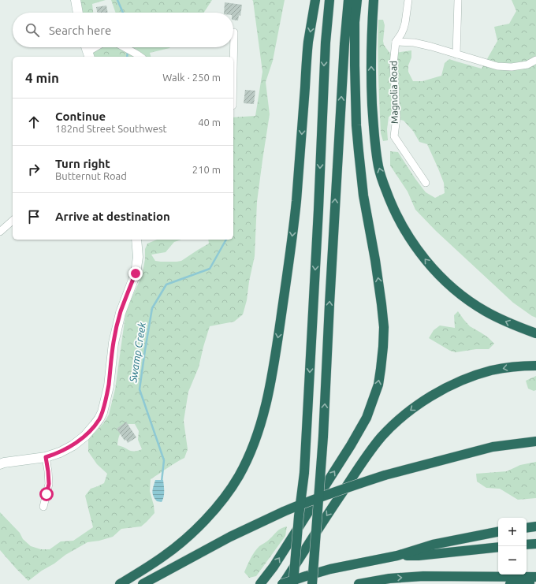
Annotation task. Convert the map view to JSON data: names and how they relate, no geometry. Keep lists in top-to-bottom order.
{
  "streets": {
    "street": ["Magnolia Road"]
  },
  "water": ["Swamp Creek"],
  "page": {
    "search": "Search here",
    "heading": ["4 min", "Walk · 250 m"],
    "list": [
      ["Continue", "182nd Street Southwest", "40 m"],
      ["Turn right", "Butternut Road", "210 m"],
      "Arrive at destination"
    ],
    "map_buttons": ["+", "−"]
  }
}
